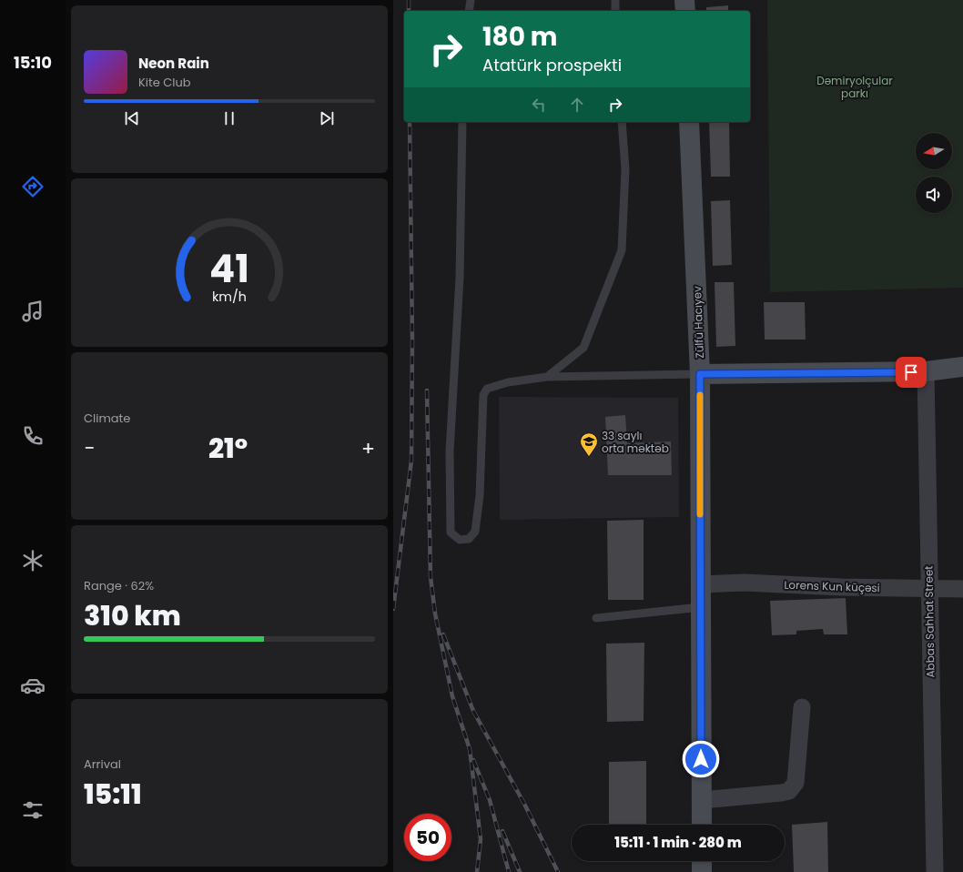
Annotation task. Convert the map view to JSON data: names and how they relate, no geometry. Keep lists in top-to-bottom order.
{
  "streets": {
    "main road": ["Zülfü Hacıyev"],
    "street": ["Lorens Kun küçəsi", "Abbas Sahhat Street"]
  },
  "crossings": [
    ["Zülfü Hacıyev", "Lorens Kun küçəsi"],
    ["Lorens Kun küçəsi", "Abbas Sahhat Street"]
  ],
  "parks": ["Dəmiryolçular parkı"],
  "places": {
    "school or university": ["33 saylı orta məktəb"]
  },
  "north": "left",
  "page": {
    "tabs": "15:10",
    "turn": ["180 m", "Atatürk prospekti"],
    "song": ["Neon Rain", "Kite Club"],
    "tile": [
      "Climate",
      ["Range · 62%", "310 km"],
      ["Arrival", "15:11"]
    ],
    "heat": ["−", "21°", "+"],
    "limit": "50",
    "trip": "15:11 · 1 min · 280 m",
    "gauge": ["41", "km/h"]
  }
}
